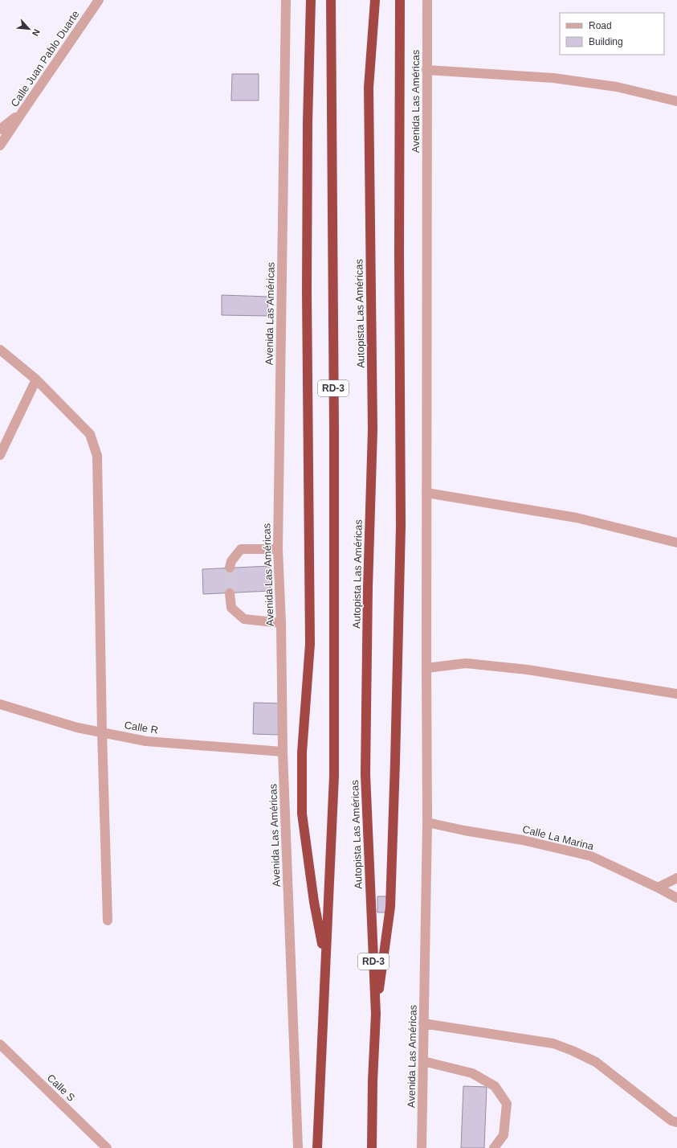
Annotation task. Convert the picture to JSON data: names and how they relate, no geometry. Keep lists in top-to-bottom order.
{
  "streets": {
    "highway": ["Autopista Las Américas", "RD-3"],
    "street": [
      "Calle Juan Pablo Duarte",
      "Avenida Las Américas",
      "Calle R",
      "Calle La Marina",
      "Calle S"
    ]
  },
  "crossings": [
    ["Avenida Las Américas", "Calle R"],
    ["Avenida Las Américas", "Calle La Marina"]
  ],
  "legend": ["Road", "Building"],
  "north": "bottom right"
}
